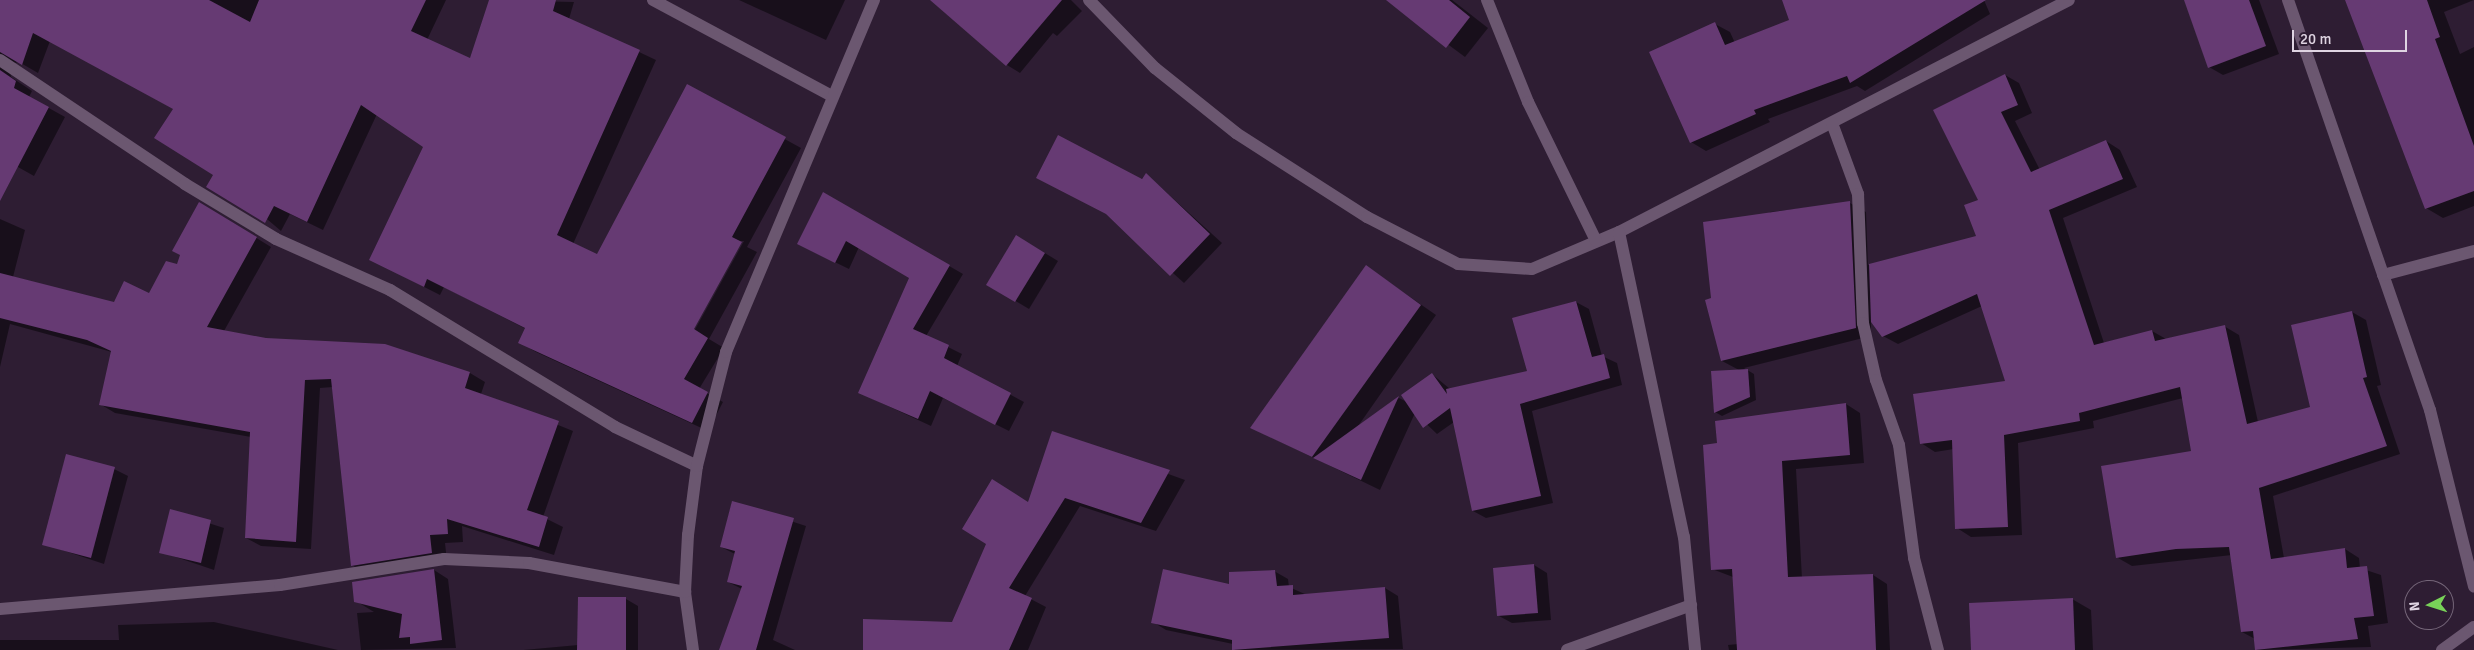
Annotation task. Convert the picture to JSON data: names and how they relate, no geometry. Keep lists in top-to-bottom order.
{
  "scale_bar": "20 m",
  "north": "left"
}
